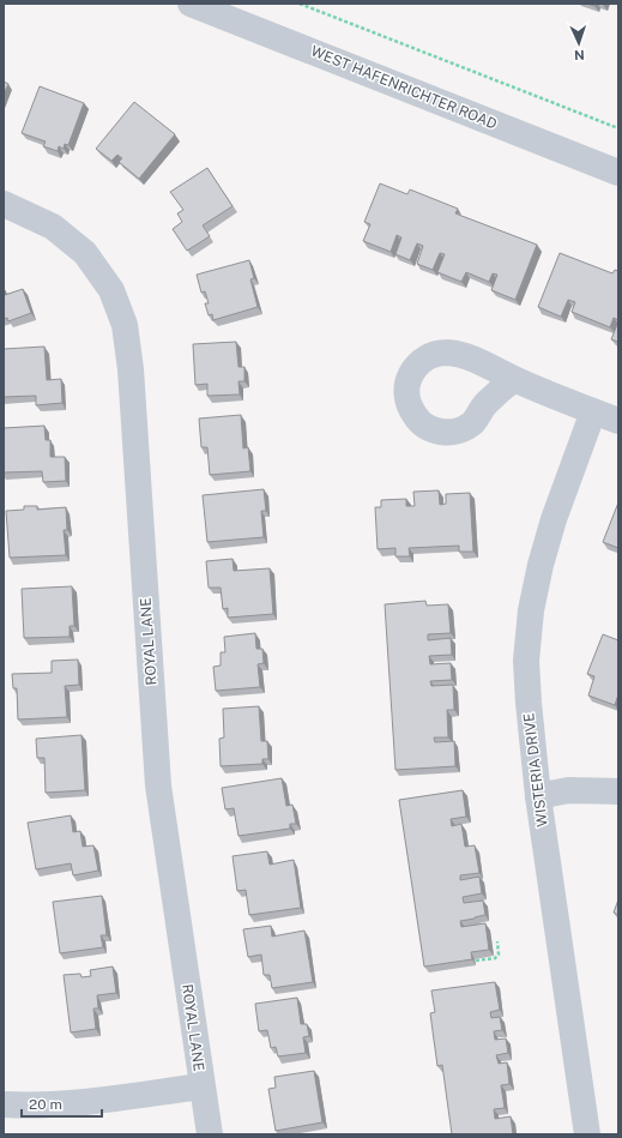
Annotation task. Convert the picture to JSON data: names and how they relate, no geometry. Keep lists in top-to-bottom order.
{
  "streets": {
    "street": ["WEST HAFENRICHTER ROAD", "ROYAL LANE", "WISTERIA DRIVE"]
  },
  "scale_bar": "20 m",
  "north": "bottom"
}
